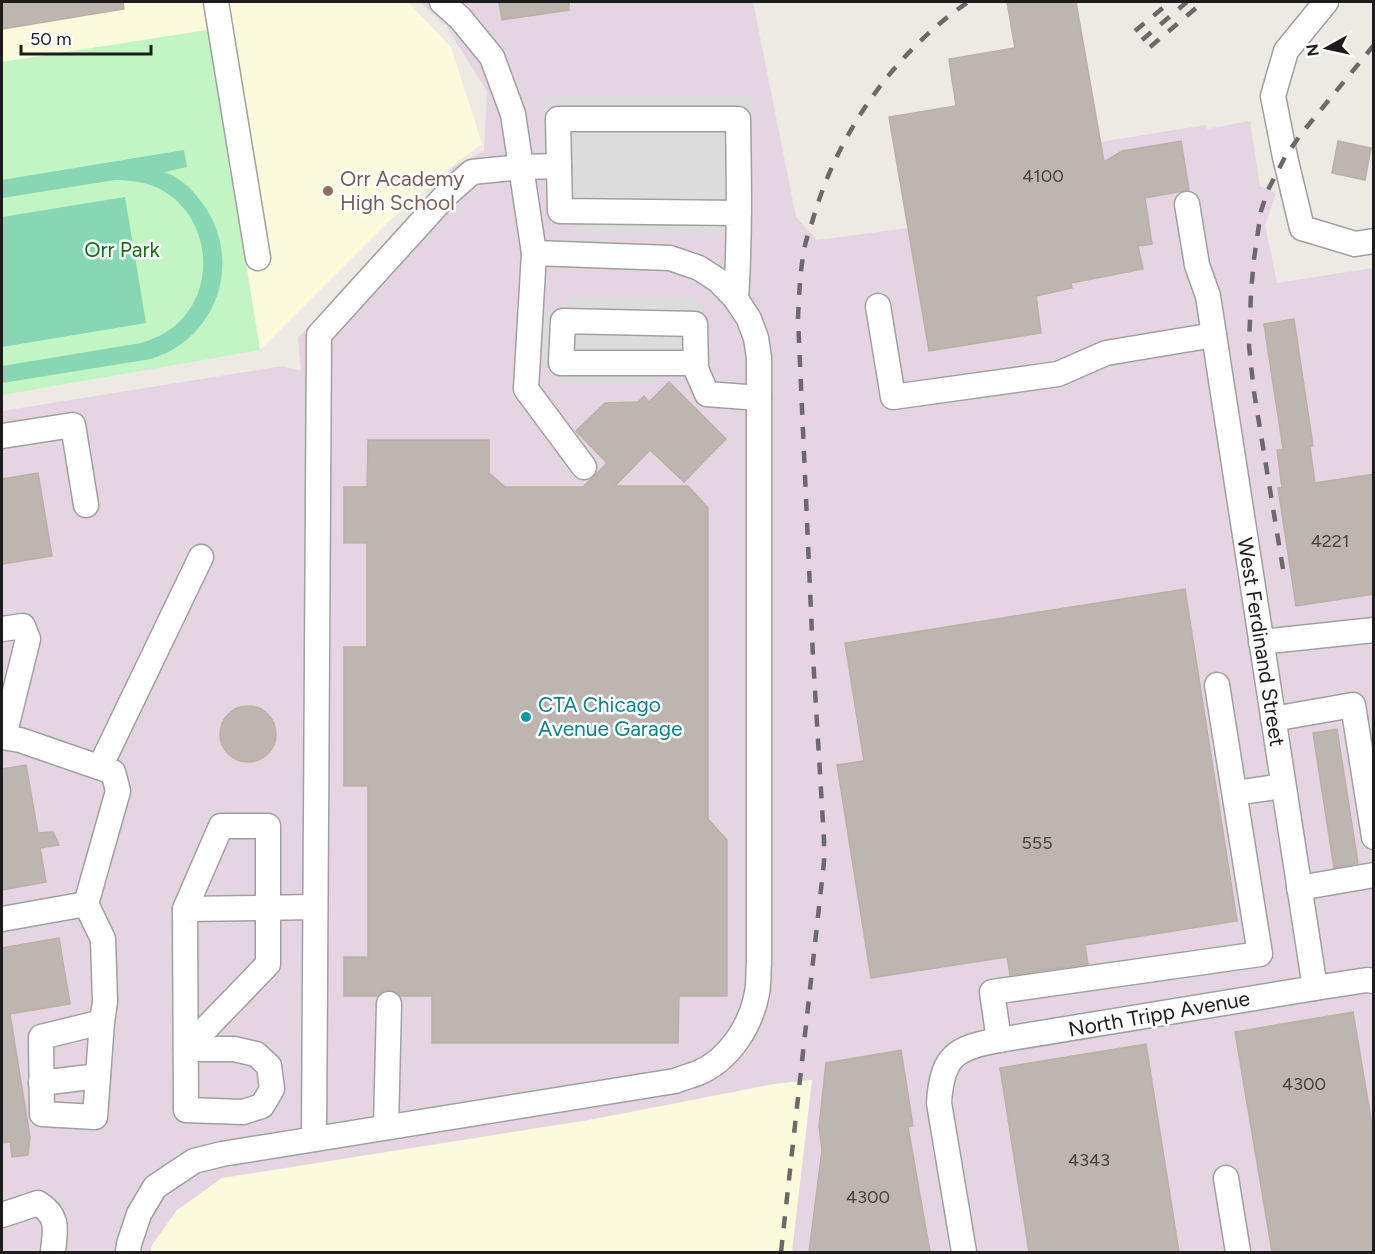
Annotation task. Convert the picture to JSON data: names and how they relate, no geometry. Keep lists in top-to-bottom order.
{
  "streets": {
    "street": ["West Ferdinand Street", "North Tripp Avenue"]
  },
  "crossings": [
    ["West Ferdinand Street", "North Tripp Avenue"]
  ],
  "parks": ["Orr Park"],
  "places": ["Orr Academy High School", "CTA Chicago Avenue Garage"],
  "house_numbers": [
    "4100",
    "4221",
    "555",
    "4300",
    "4343",
    "4300"
  ],
  "scale_bar": "50 m",
  "north": "left"
}
